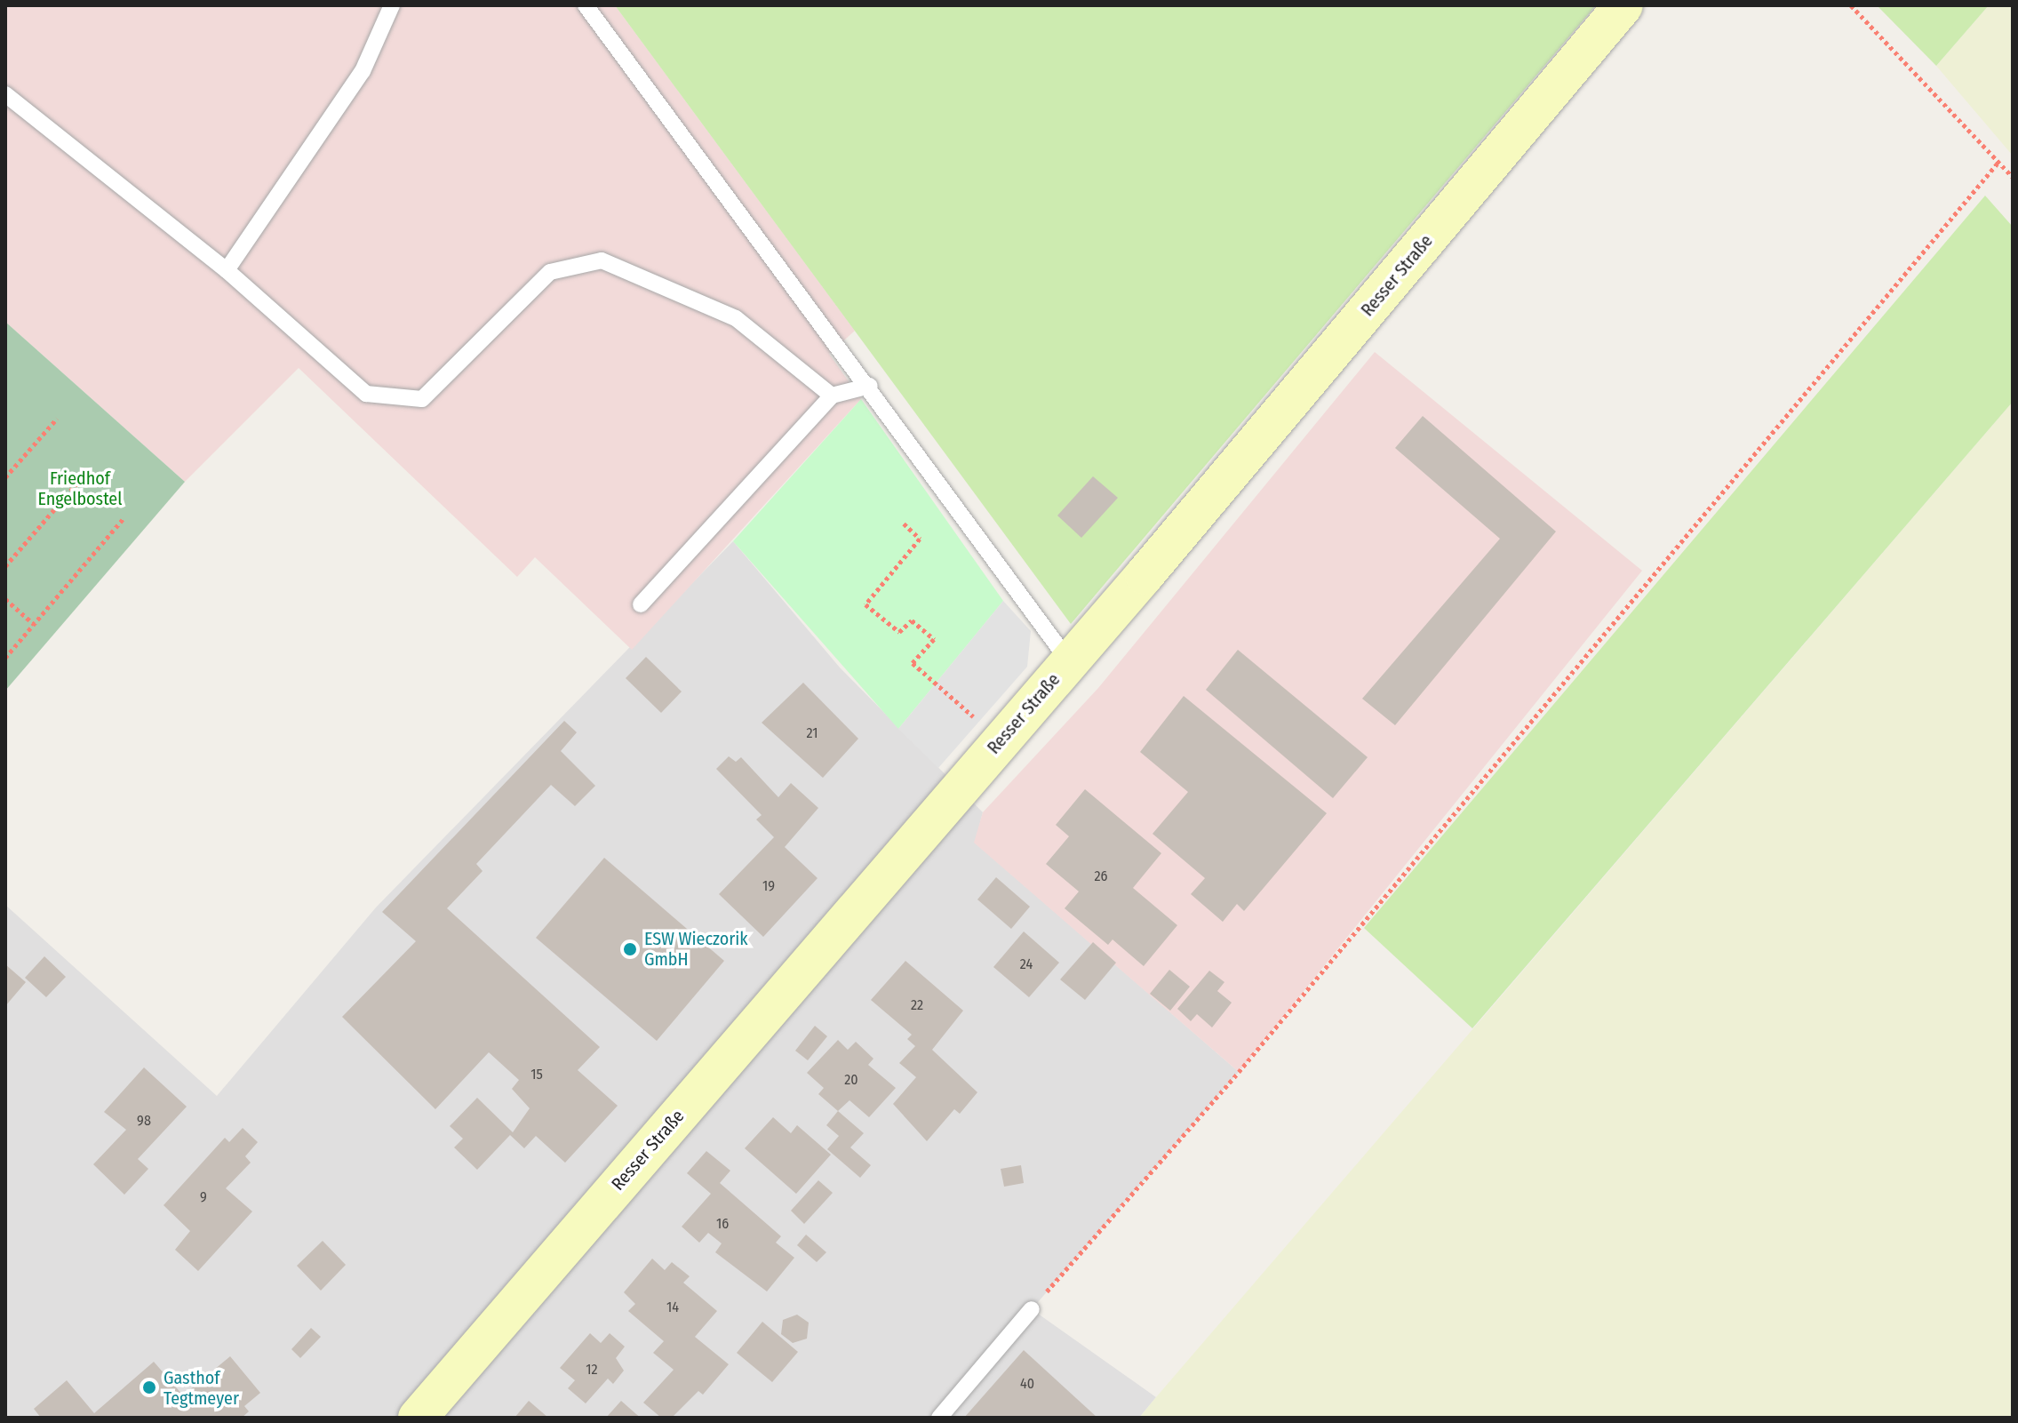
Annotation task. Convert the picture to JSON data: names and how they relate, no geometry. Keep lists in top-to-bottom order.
{
  "streets": {
    "main road": ["Resser Straße"]
  },
  "parks": ["Friedhof Engelbostel"],
  "places": ["ESW Wieczorik GmbH", "Gasthof Tegtmeyer"],
  "house_numbers": [
    "21",
    "26",
    "19",
    "24",
    "22",
    "15",
    "20",
    "98",
    "9",
    "16",
    "14",
    "12",
    "40"
  ]
}
